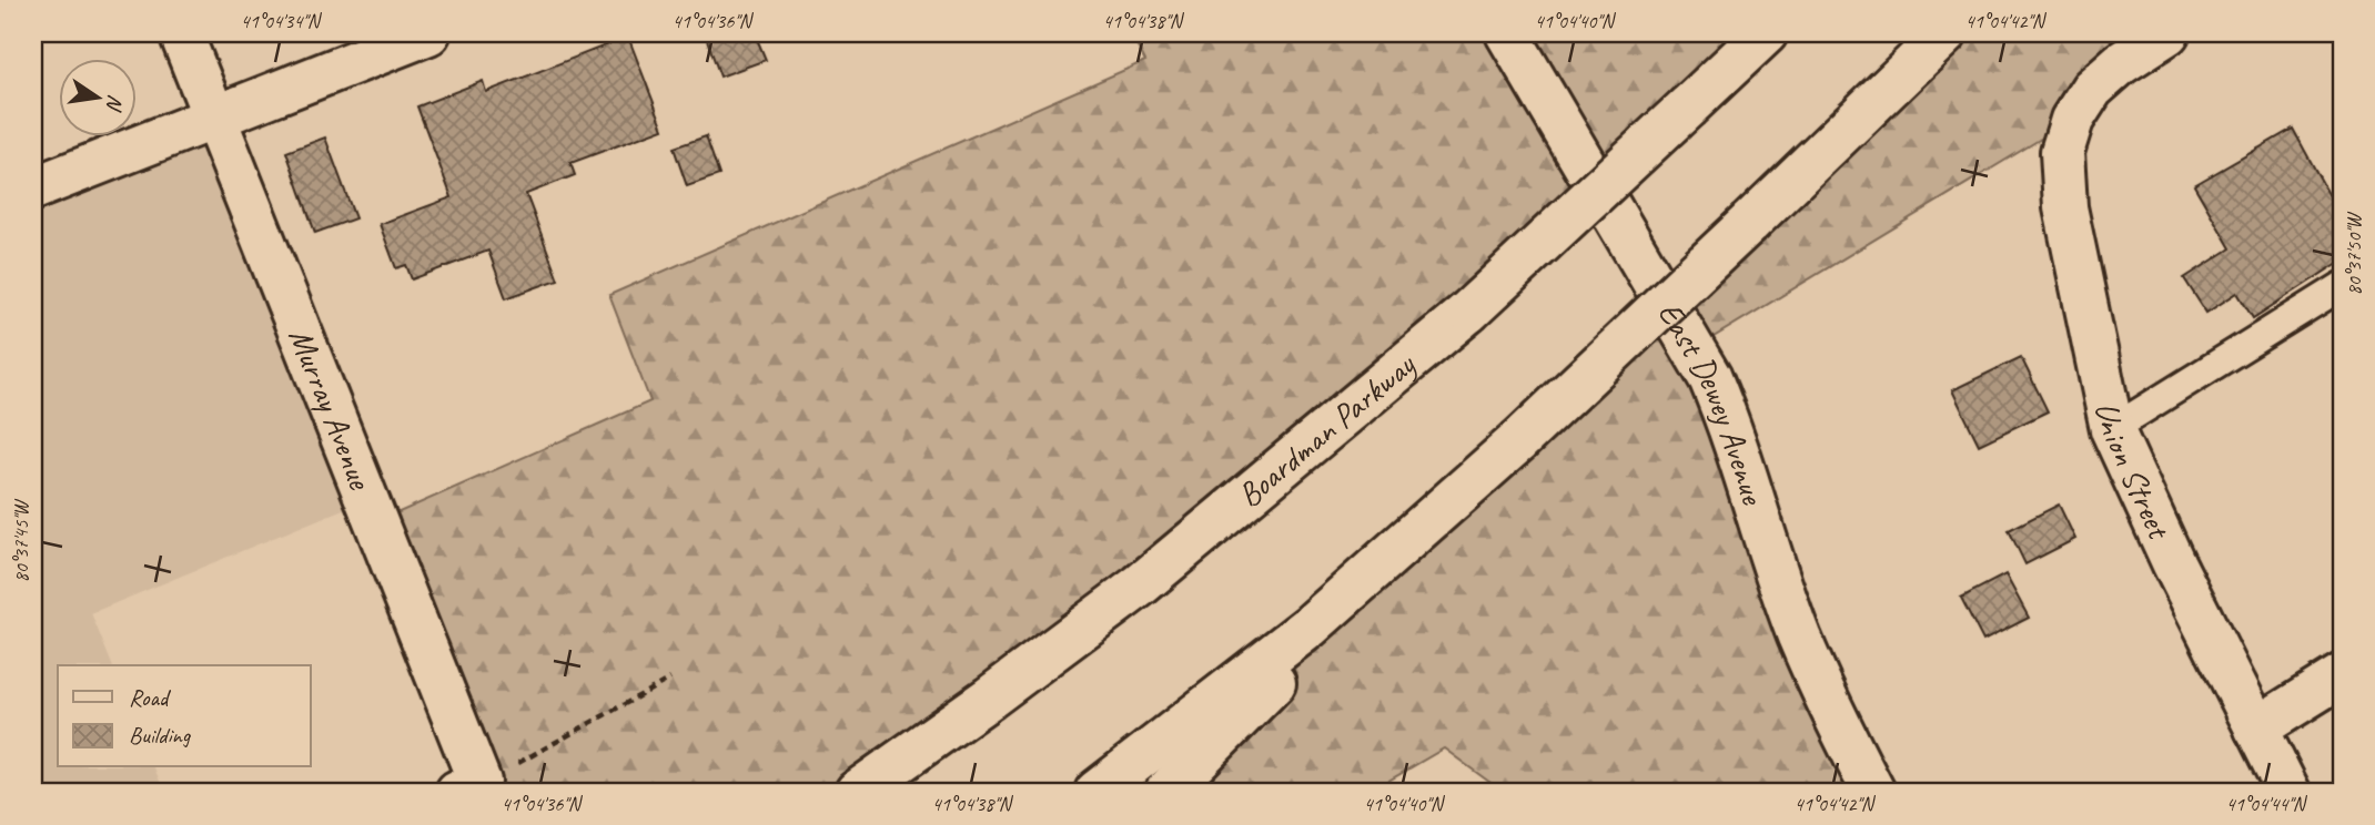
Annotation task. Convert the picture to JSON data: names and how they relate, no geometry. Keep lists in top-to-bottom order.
{
  "streets": {
    "main road": [
      "East Dewey Avenue",
      "Murray Avenue",
      "Boardman Parkway",
      "Union Street"
    ]
  },
  "legend": ["Road", "Building"],
  "north": "right",
  "coordinates": [
    "41°04'34\"N",
    "41°04'36\"N",
    "41°04'38\"N",
    "41°04'40\"N",
    "41°04'42\"N",
    "80°37'50\"W",
    "80°37'45\"W",
    "41°04'44\"N"
  ]
}
